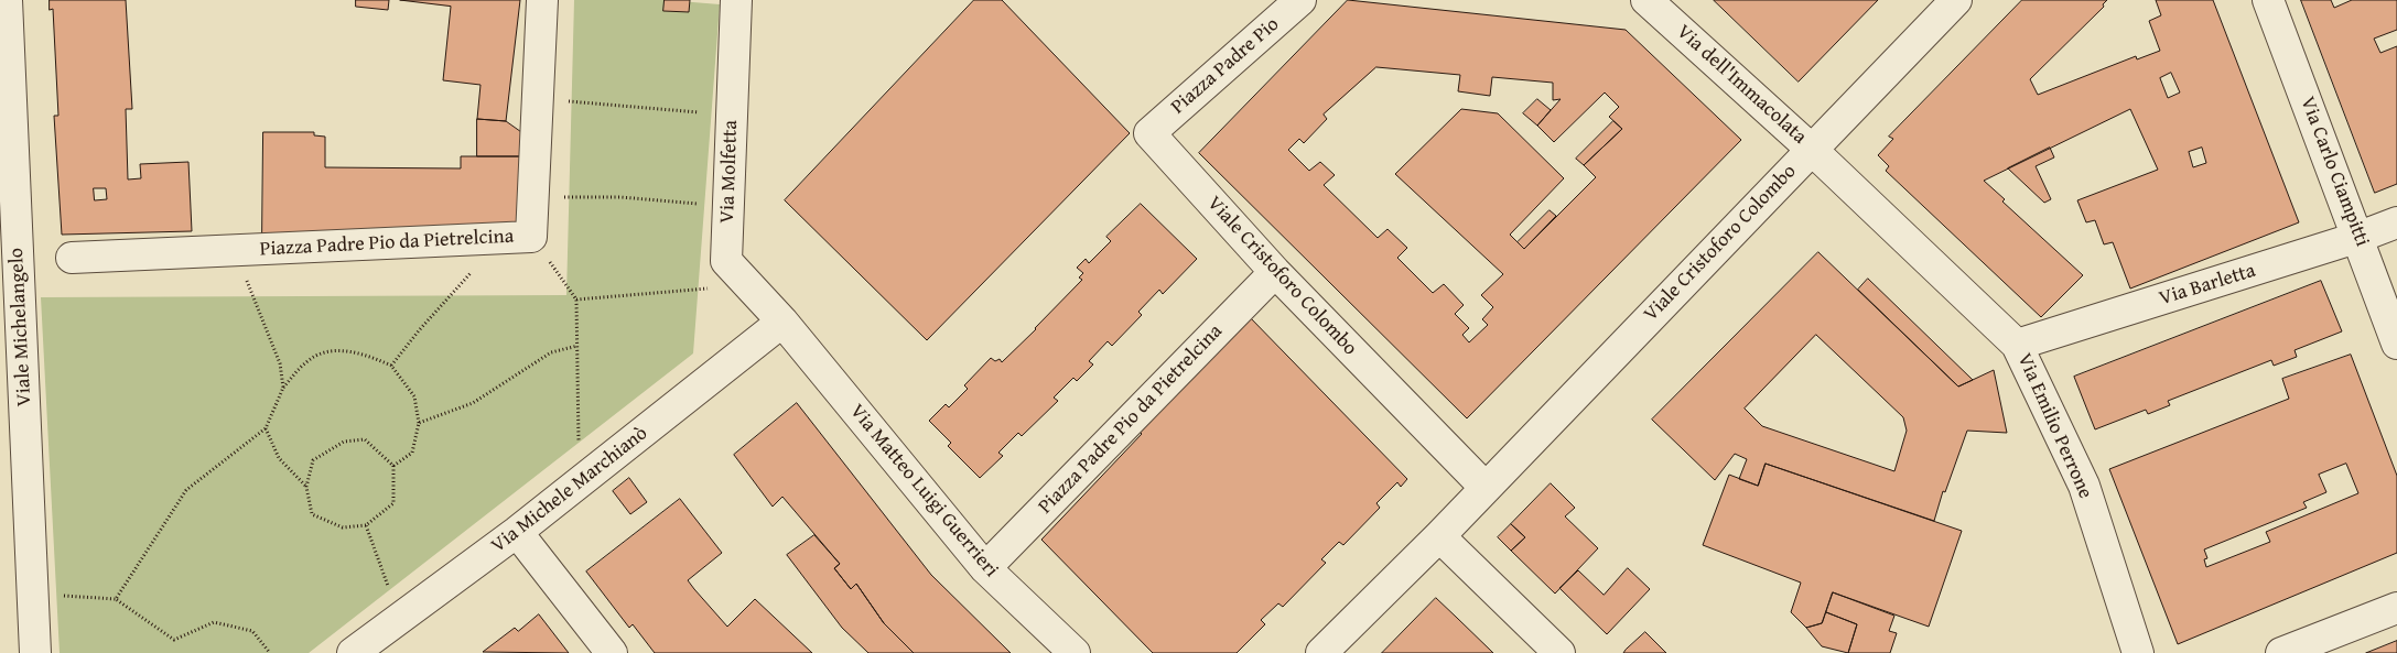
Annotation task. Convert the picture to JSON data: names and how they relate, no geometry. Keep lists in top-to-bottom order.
{
  "streets": {
    "street": [
      "Piazza Padre Pio",
      "Via dell'Immacolata",
      "Via Molfetta",
      "Via Carlo Ciampitti",
      "Piazza Padre Pio da Pietrelcina",
      "Viale Cristoforo Colombo",
      "Via Barletta",
      "Viale Michelangelo",
      "Via Emilio Perrone",
      "Via Michele Marchianò",
      "Via Matteo Luigi Guerrieri"
    ]
  },
  "crossings": [
    ["Piazza Padre Pio", "Viale Cristoforo Colombo"],
    ["Via dell'Immacolata", "Viale Cristoforo Colombo"],
    ["Via dell'Immacolata", "Via Emilio Perrone"],
    ["Via Molfetta", "Via Michele Marchianò"],
    ["Via Molfetta", "Via Matteo Luigi Guerrieri"],
    ["Via Carlo Ciampitti", "Via Barletta"],
    ["Piazza Padre Pio da Pietrelcina", "Viale Cristoforo Colombo"],
    ["Piazza Padre Pio da Pietrelcina", "Via Matteo Luigi Guerrieri"],
    ["Viale Cristoforo Colombo", "Via Emilio Perrone"],
    ["Via Barletta", "Via Emilio Perrone"],
    ["Via Michele Marchianò", "Via Matteo Luigi Guerrieri"]
  ]
}
